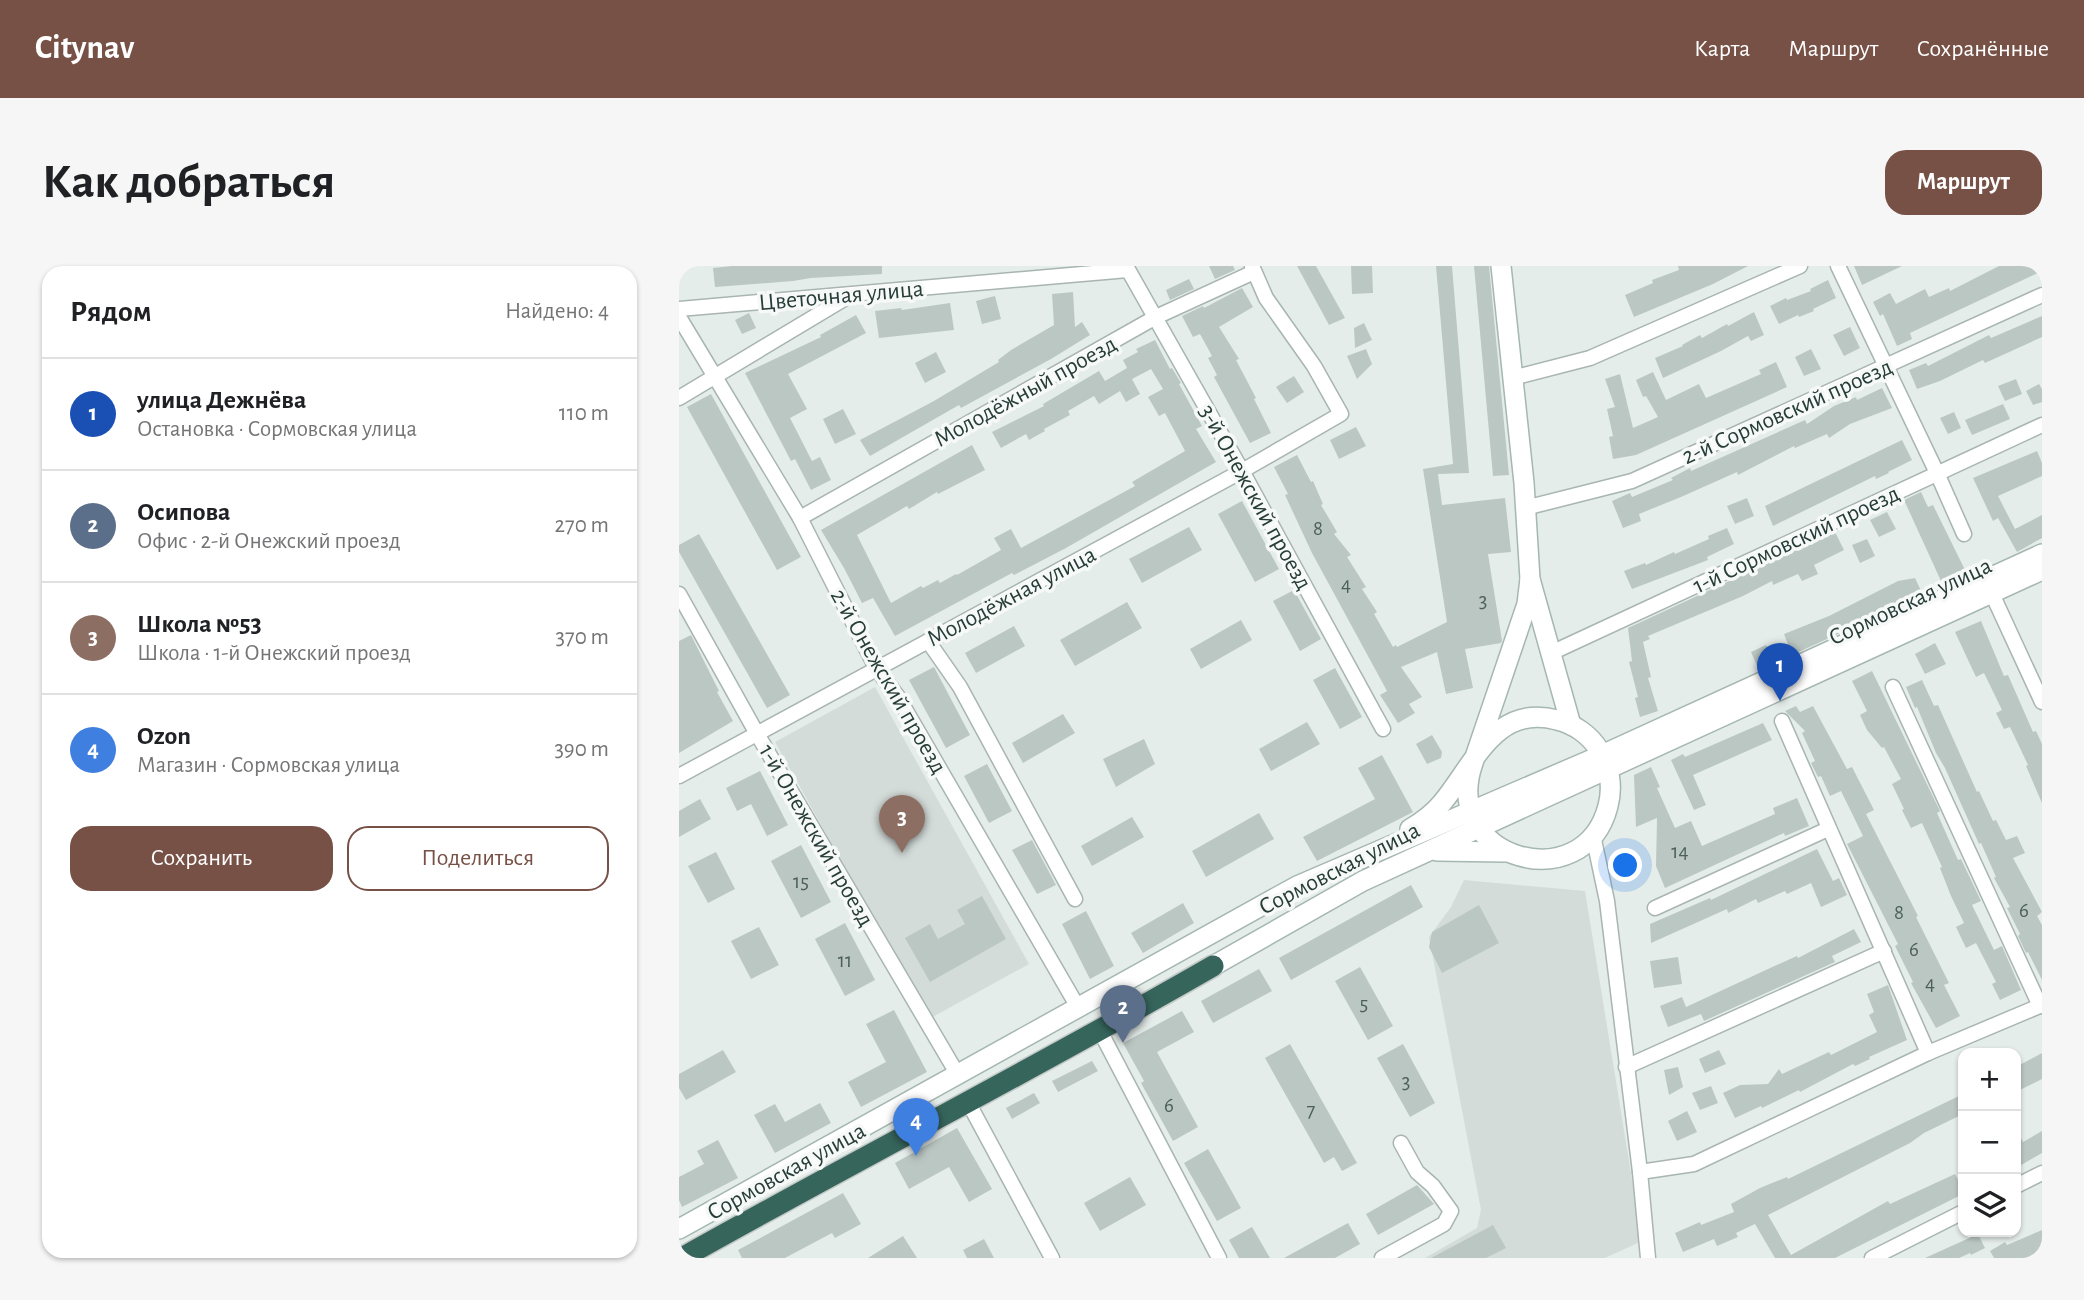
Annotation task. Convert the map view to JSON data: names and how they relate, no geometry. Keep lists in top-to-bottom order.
{
  "streets": {
    "highway": ["Сормовская улица"],
    "street": [
      "Цветочная улица",
      "Молодёжный проезд",
      "2-й Сормовский проезд",
      "3-й Онежский проезд",
      "1-й Сормовский проезд",
      "Молодёжная улица",
      "2-й Онежский проезд",
      "1-й Онежский проезд"
    ]
  },
  "crossings": [
    ["Цветочная улица", "3-й Онежский проезд"],
    ["Молодёжный проезд", "3-й Онежский проезд"],
    ["Молодёжный проезд", "Молодёжная улица"],
    ["Молодёжный проезд", "2-й Онежский проезд"],
    ["3-й Онежский проезд", "Молодёжная улица"],
    ["Молодёжная улица", "2-й Онежский проезд"],
    ["Молодёжная улица", "1-й Онежский проезд"],
    ["Сормовская улица", "2-й Онежский проезд"],
    ["Сормовская улица", "1-й Онежский проезд"]
  ],
  "house_numbers": [
    "8",
    "4",
    "3",
    "14",
    "15",
    "6",
    "8",
    "6",
    "11",
    "4",
    "5",
    "3",
    "6",
    "7"
  ],
  "page": {
    "header": "Citynav",
    "nav": ["Карта", "Маршрут", "Сохранённые"],
    "buttons": [
      "Маршрут",
      ["Сохранить", "Поделиться"]
    ],
    "title": "Как добраться",
    "heading": ["Рядом", "Найдено: 4"],
    "list": [
      {
        "mark": "1",
        "name": "улица Дежнёва",
        "note": "Остановка · Сормовская улица",
        "value": "110 m"
      },
      {
        "mark": "2",
        "name": "Осипова",
        "note": "Офис · 2-й Онежский проезд",
        "value": "270 m"
      },
      {
        "mark": "3",
        "name": "Школа №53",
        "note": "Школа · 1-й Онежский проезд",
        "value": "370 m"
      },
      {
        "mark": "4",
        "name": "Ozon",
        "note": "Магазин · Сормовская улица",
        "value": "390 m"
      }
    ],
    "pins": [
      "1",
      "3",
      "2",
      "4"
    ],
    "map_buttons": ["+", "−"]
  }
}
